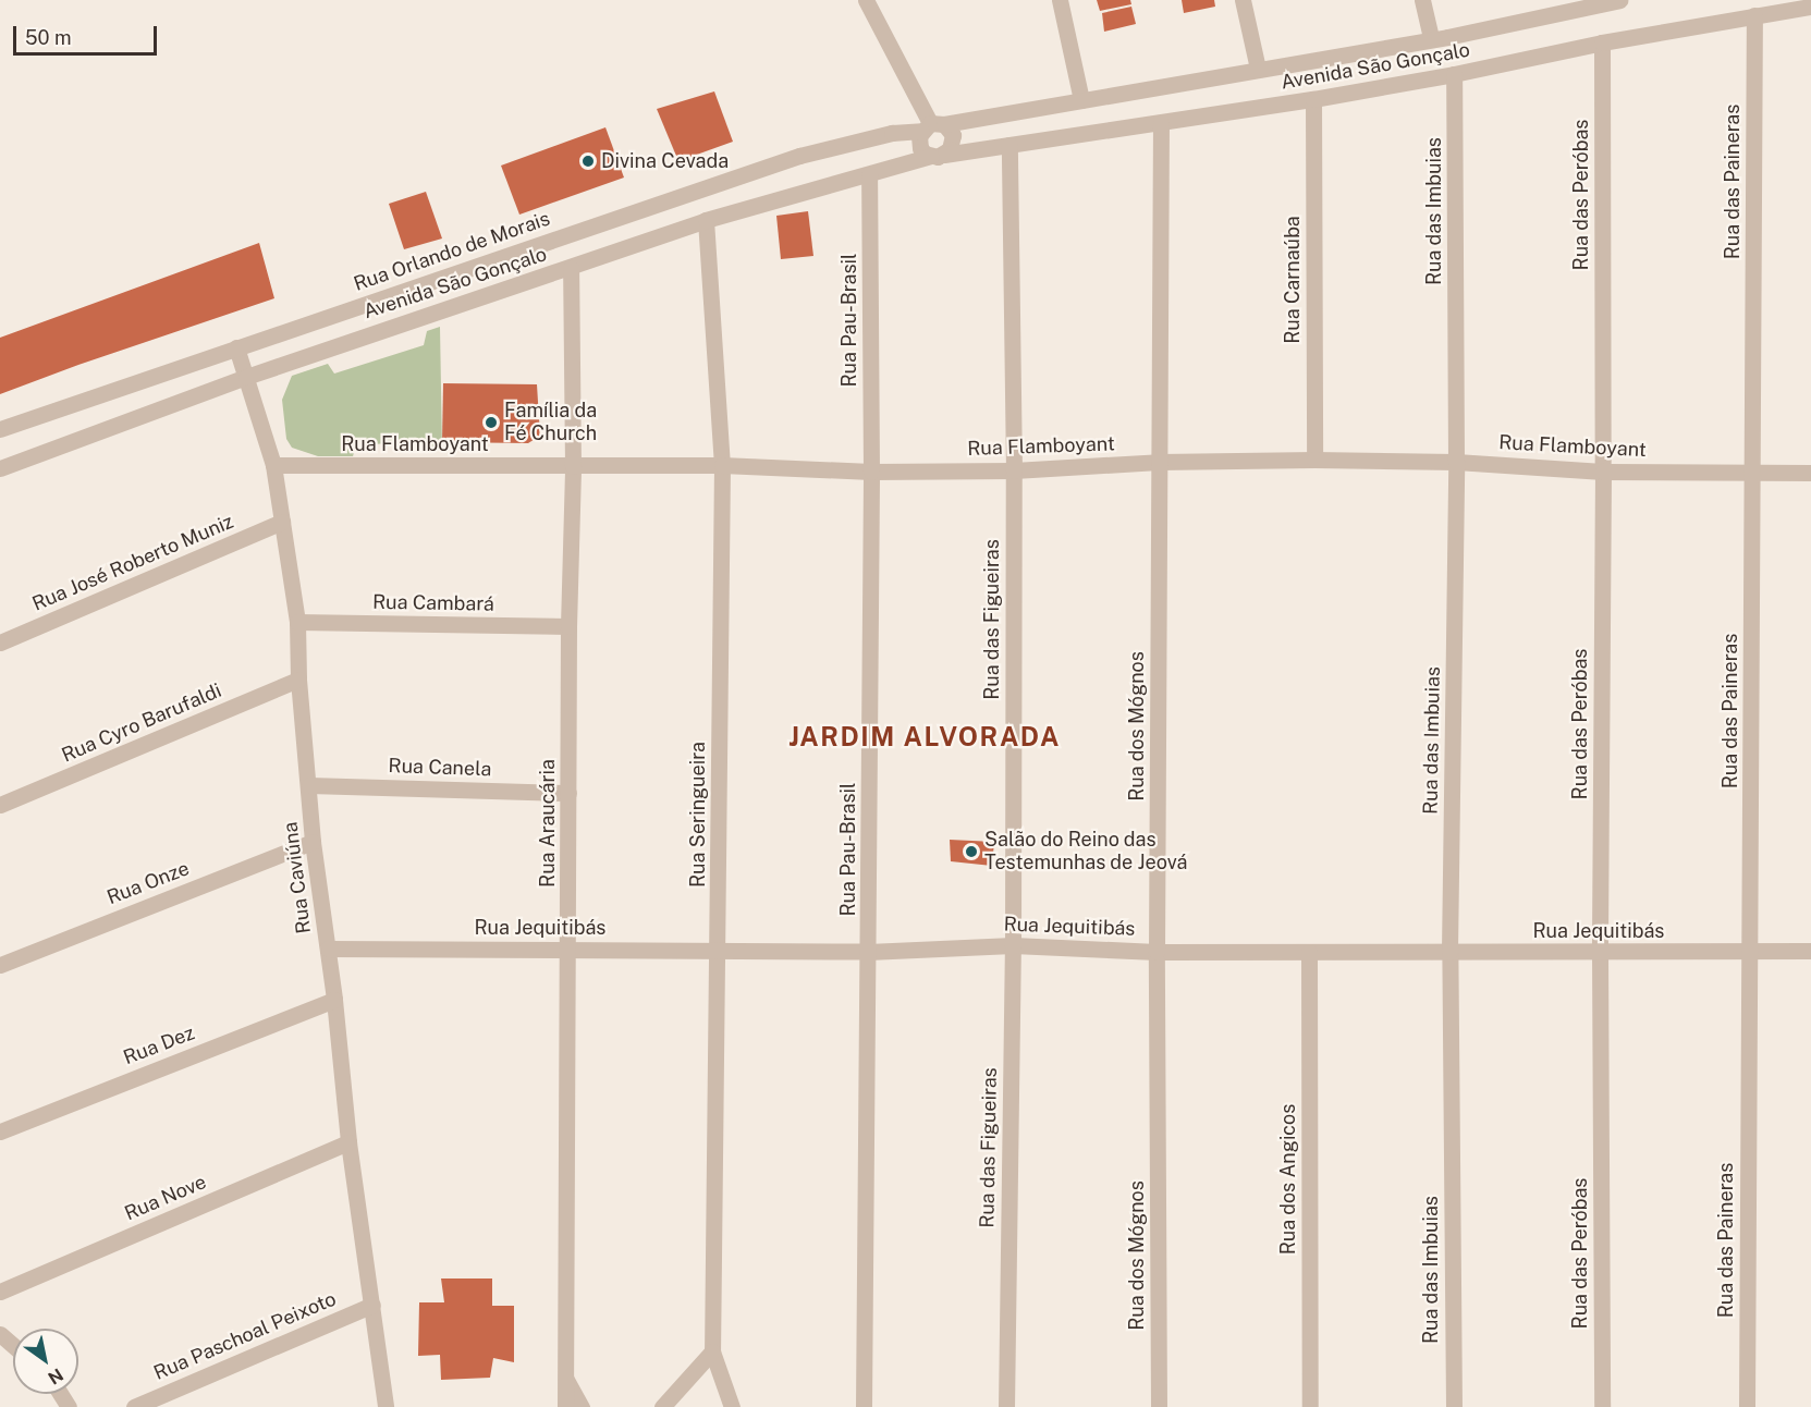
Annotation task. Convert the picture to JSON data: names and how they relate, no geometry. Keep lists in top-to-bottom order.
{
  "streets": {
    "street": [
      "Avenida São Gonçalo",
      "Rua das Paineras",
      "Rua das Peróbas",
      "Rua das Imbuias",
      "Rua Orlando de Morais",
      "Rua Carnaúba",
      "Rua Pau-Brasil",
      "Rua Flamboyant",
      "Rua José Roberto Muniz",
      "Rua Cambará",
      "Rua das Figueiras",
      "Rua Cyro Barufaldi",
      "Rua dos Mógnos",
      "Rua Canela",
      "Rua Seringueira",
      "Rua Araucária",
      "Rua Caviúna",
      "Rua Onze",
      "Rua Jequitibás",
      "Rua Dez",
      "Rua dos Angicos",
      "Rua Nove",
      "Rua Paschoal Peixoto"
    ]
  },
  "crossings": [
    ["Avenida São Gonçalo", "Rua das Paineras"],
    ["Avenida São Gonçalo", "Rua das Peróbas"],
    ["Avenida São Gonçalo", "Rua das Imbuias"],
    ["Avenida São Gonçalo", "Rua Orlando de Morais"],
    ["Avenida São Gonçalo", "Rua Carnaúba"],
    ["Avenida São Gonçalo", "Rua Pau-Brasil"],
    ["Avenida São Gonçalo", "Rua das Figueiras"],
    ["Avenida São Gonçalo", "Rua dos Mógnos"],
    ["Avenida São Gonçalo", "Rua Seringueira"],
    ["Avenida São Gonçalo", "Rua Araucária"],
    ["Avenida São Gonçalo", "Rua Caviúna"],
    ["Rua das Paineras", "Rua Flamboyant"],
    ["Rua das Paineras", "Rua Jequitibás"],
    ["Rua das Peróbas", "Rua Flamboyant"],
    ["Rua das Peróbas", "Rua Jequitibás"],
    ["Rua das Imbuias", "Rua Flamboyant"],
    ["Rua das Imbuias", "Rua Jequitibás"],
    ["Rua Orlando de Morais", "Rua Caviúna"],
    ["Rua Carnaúba", "Rua Flamboyant"],
    ["Rua Pau-Brasil", "Rua Flamboyant"],
    ["Rua Pau-Brasil", "Rua Jequitibás"],
    ["Rua Flamboyant", "Rua das Figueiras"],
    ["Rua Flamboyant", "Rua dos Mógnos"],
    ["Rua Flamboyant", "Rua Seringueira"],
    ["Rua Flamboyant", "Rua Araucária"],
    ["Rua Flamboyant", "Rua Caviúna"],
    ["Rua José Roberto Muniz", "Rua Caviúna"],
    ["Rua Cambará", "Rua Araucária"],
    ["Rua Cambará", "Rua Caviúna"],
    ["Rua das Figueiras", "Rua Jequitibás"],
    ["Rua Cyro Barufaldi", "Rua Caviúna"],
    ["Rua dos Mógnos", "Rua Jequitibás"],
    ["Rua Canela", "Rua Araucária"],
    ["Rua Canela", "Rua Caviúna"],
    ["Rua Seringueira", "Rua Jequitibás"],
    ["Rua Araucária", "Rua Jequitibás"],
    ["Rua Caviúna", "Rua Onze"],
    ["Rua Caviúna", "Rua Jequitibás"],
    ["Rua Caviúna", "Rua Dez"],
    ["Rua Caviúna", "Rua Nove"],
    ["Rua Caviúna", "Rua Paschoal Peixoto"],
    ["Rua Jequitibás", "Rua dos Angicos"]
  ],
  "districts": ["JARDIM ALVORADA"],
  "places": ["Divina Cevada", "Família da Fé Church", "Salão do Reino das Testemunhas de Jeová"],
  "scale_bar": "50 m",
  "north": "bottom right"
}
